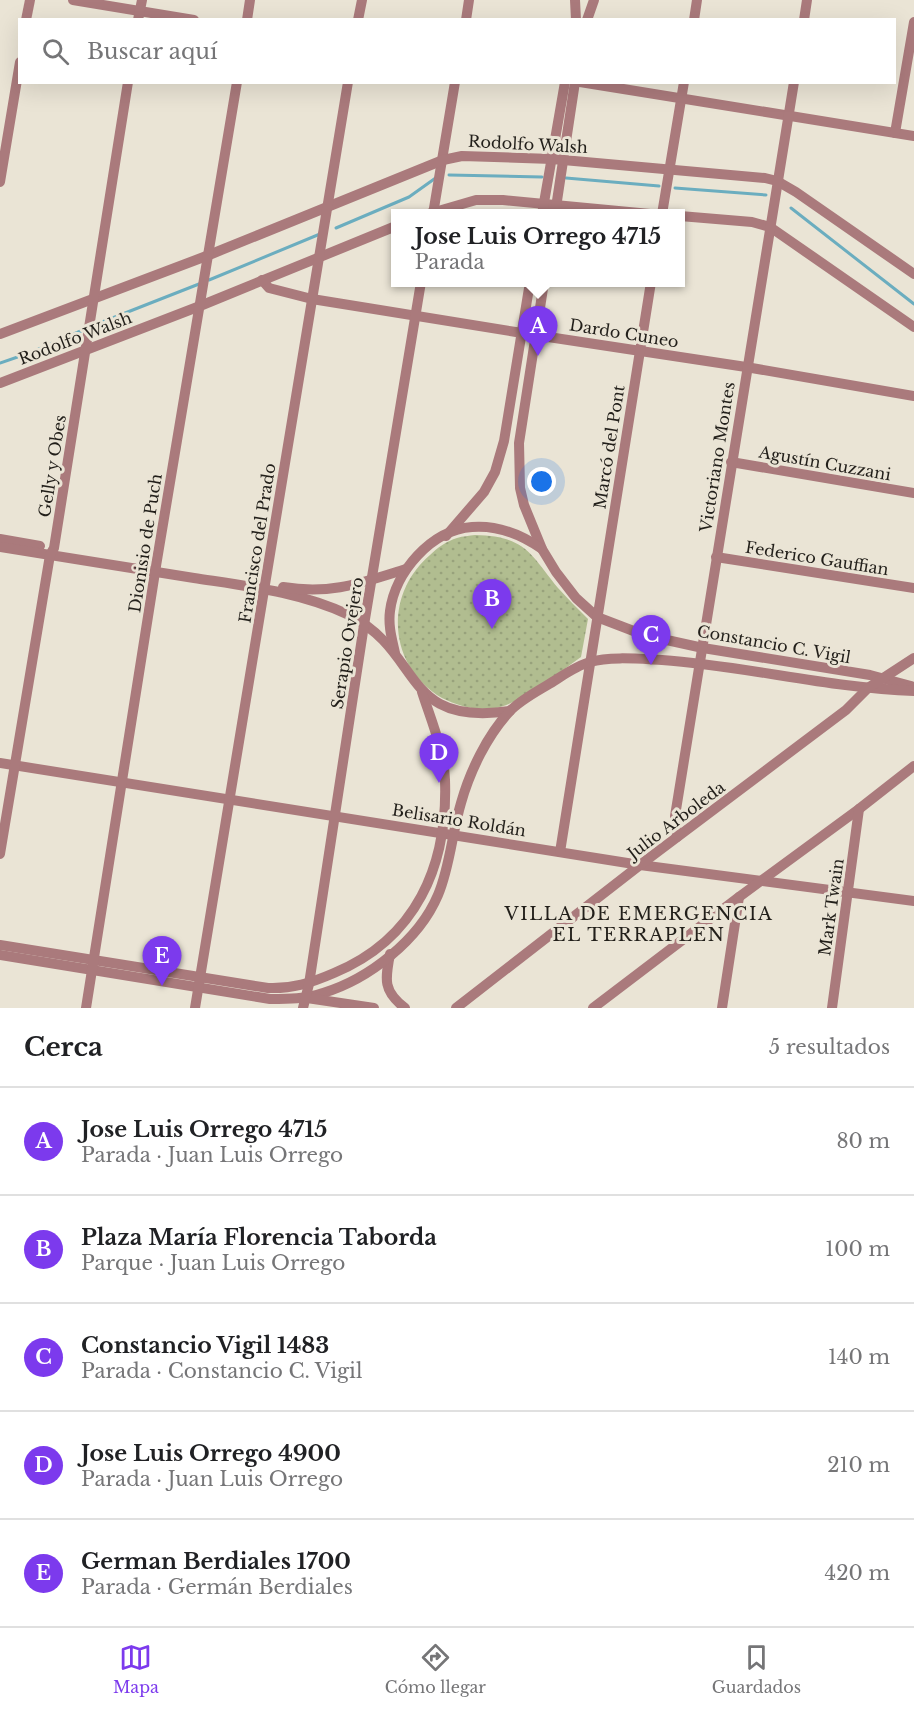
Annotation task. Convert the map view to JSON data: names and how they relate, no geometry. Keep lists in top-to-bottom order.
{
  "streets": {
    "street": [
      "Rodolfo Walsh",
      "Dardo Cuneo",
      "Marcó del Pont",
      "Victoriano Montes",
      "Agustín Cuzzani",
      "Gelly y Obes",
      "Dionisio de Puch",
      "Francisco del Prado",
      "Federico Gauffian",
      "Serapio Ovejero",
      "Constancio C. Vigil",
      "Belisario Roldán",
      "Julio Arboleda",
      "Mark Twain"
    ]
  },
  "crossings": [
    ["Rodolfo Walsh", "Dardo Cuneo"],
    ["Rodolfo Walsh", "Victoriano Montes"],
    ["Rodolfo Walsh", "Gelly y Obes"],
    ["Rodolfo Walsh", "Dionisio de Puch"],
    ["Rodolfo Walsh", "Francisco del Prado"],
    ["Dardo Cuneo", "Marcó del Pont"],
    ["Dardo Cuneo", "Victoriano Montes"],
    ["Dardo Cuneo", "Francisco del Prado"],
    ["Dardo Cuneo", "Serapio Ovejero"],
    ["Marcó del Pont", "Constancio C. Vigil"],
    ["Victoriano Montes", "Agustín Cuzzani"],
    ["Victoriano Montes", "Federico Gauffian"],
    ["Victoriano Montes", "Constancio C. Vigil"],
    ["Victoriano Montes", "Julio Arboleda"],
    ["Gelly y Obes", "Belisario Roldán"],
    ["Dionisio de Puch", "Belisario Roldán"],
    ["Francisco del Prado", "Belisario Roldán"],
    ["Serapio Ovejero", "Belisario Roldán"],
    ["Constancio C. Vigil", "Julio Arboleda"],
    ["Belisario Roldán", "Julio Arboleda"],
    ["Belisario Roldán", "Mark Twain"]
  ],
  "districts": ["VILLA DE EMERGENCIA EL TERRAPLEN"],
  "page": {
    "search": "Buscar aquí",
    "popup": ["Jose Luis Orrego 4715", "Parada"],
    "pins": [
      "A",
      "B",
      "C",
      "D",
      "E"
    ],
    "heading": ["Cerca", "5 resultados"],
    "list": [
      {
        "mark": "A",
        "name": "Jose Luis Orrego 4715",
        "note": "Parada · Juan Luis Orrego",
        "value": "80 m"
      },
      {
        "mark": "B",
        "name": "Plaza María Florencia Taborda",
        "note": "Parque · Juan Luis Orrego",
        "value": "100 m"
      },
      {
        "mark": "C",
        "name": "Constancio Vigil 1483",
        "note": "Parada · Constancio C. Vigil",
        "value": "140 m"
      },
      {
        "mark": "D",
        "name": "Jose Luis Orrego 4900",
        "note": "Parada · Juan Luis Orrego",
        "value": "210 m"
      },
      {
        "mark": "E",
        "name": "German Berdiales 1700",
        "note": "Parada · Germán Berdiales",
        "value": "420 m"
      }
    ],
    "nav": ["Mapa", "Cómo llegar", "Guardados"]
  }
}
